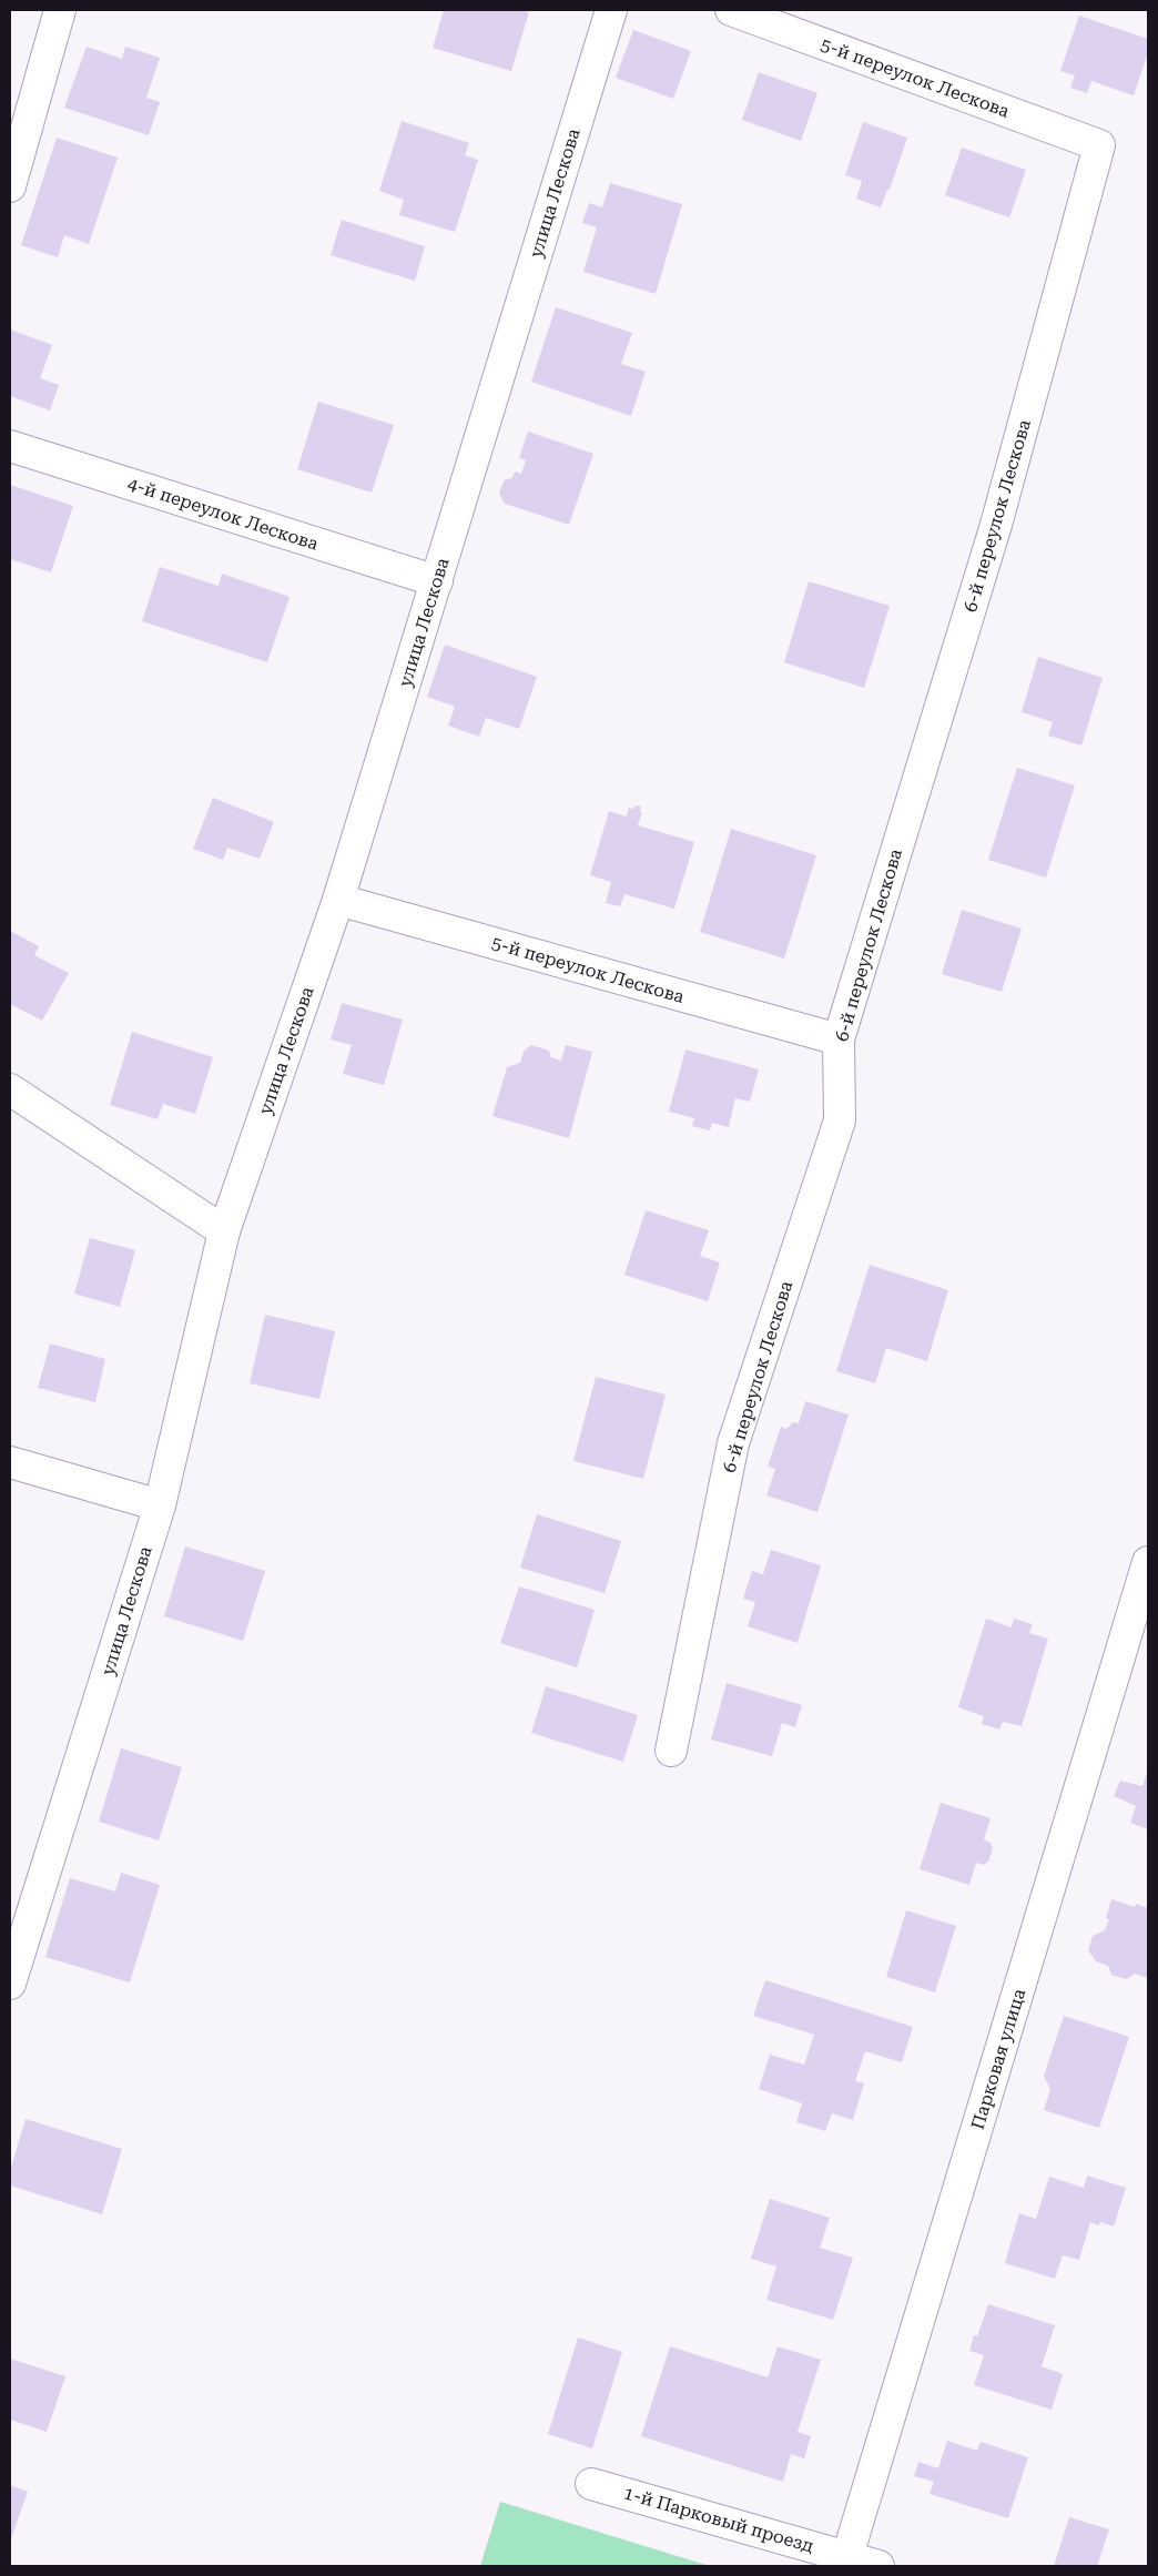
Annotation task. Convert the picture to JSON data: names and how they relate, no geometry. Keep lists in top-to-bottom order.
{
  "streets": {
    "street": [
      "5-й переулок Лескова",
      "улица Лескова",
      "4-й переулок Лескова",
      "6-й переулок Лескова",
      "Парковая улица",
      "1-й Парковый проезд"
    ]
  },
  "crossings": [
    ["5-й переулок Лескова", "улица Лескова"],
    ["5-й переулок Лескова", "6-й переулок Лескова"],
    ["улица Лескова", "4-й переулок Лескова"],
    ["Парковая улица", "1-й Парковый проезд"]
  ]
}
